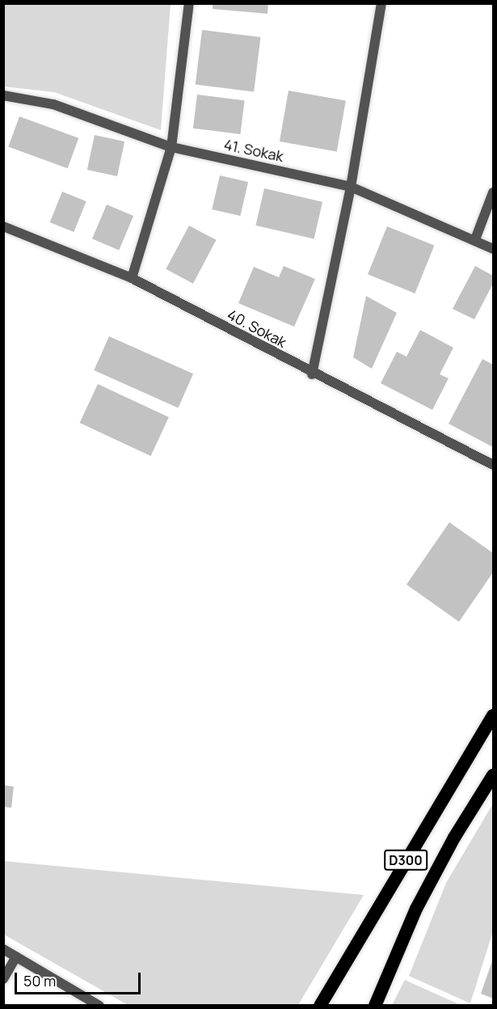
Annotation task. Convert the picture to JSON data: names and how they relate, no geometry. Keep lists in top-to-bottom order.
{
  "streets": {
    "highway": ["D300"],
    "street": ["41. Sokak", "40. Sokak"]
  },
  "scale_bar": "50 m"
}
